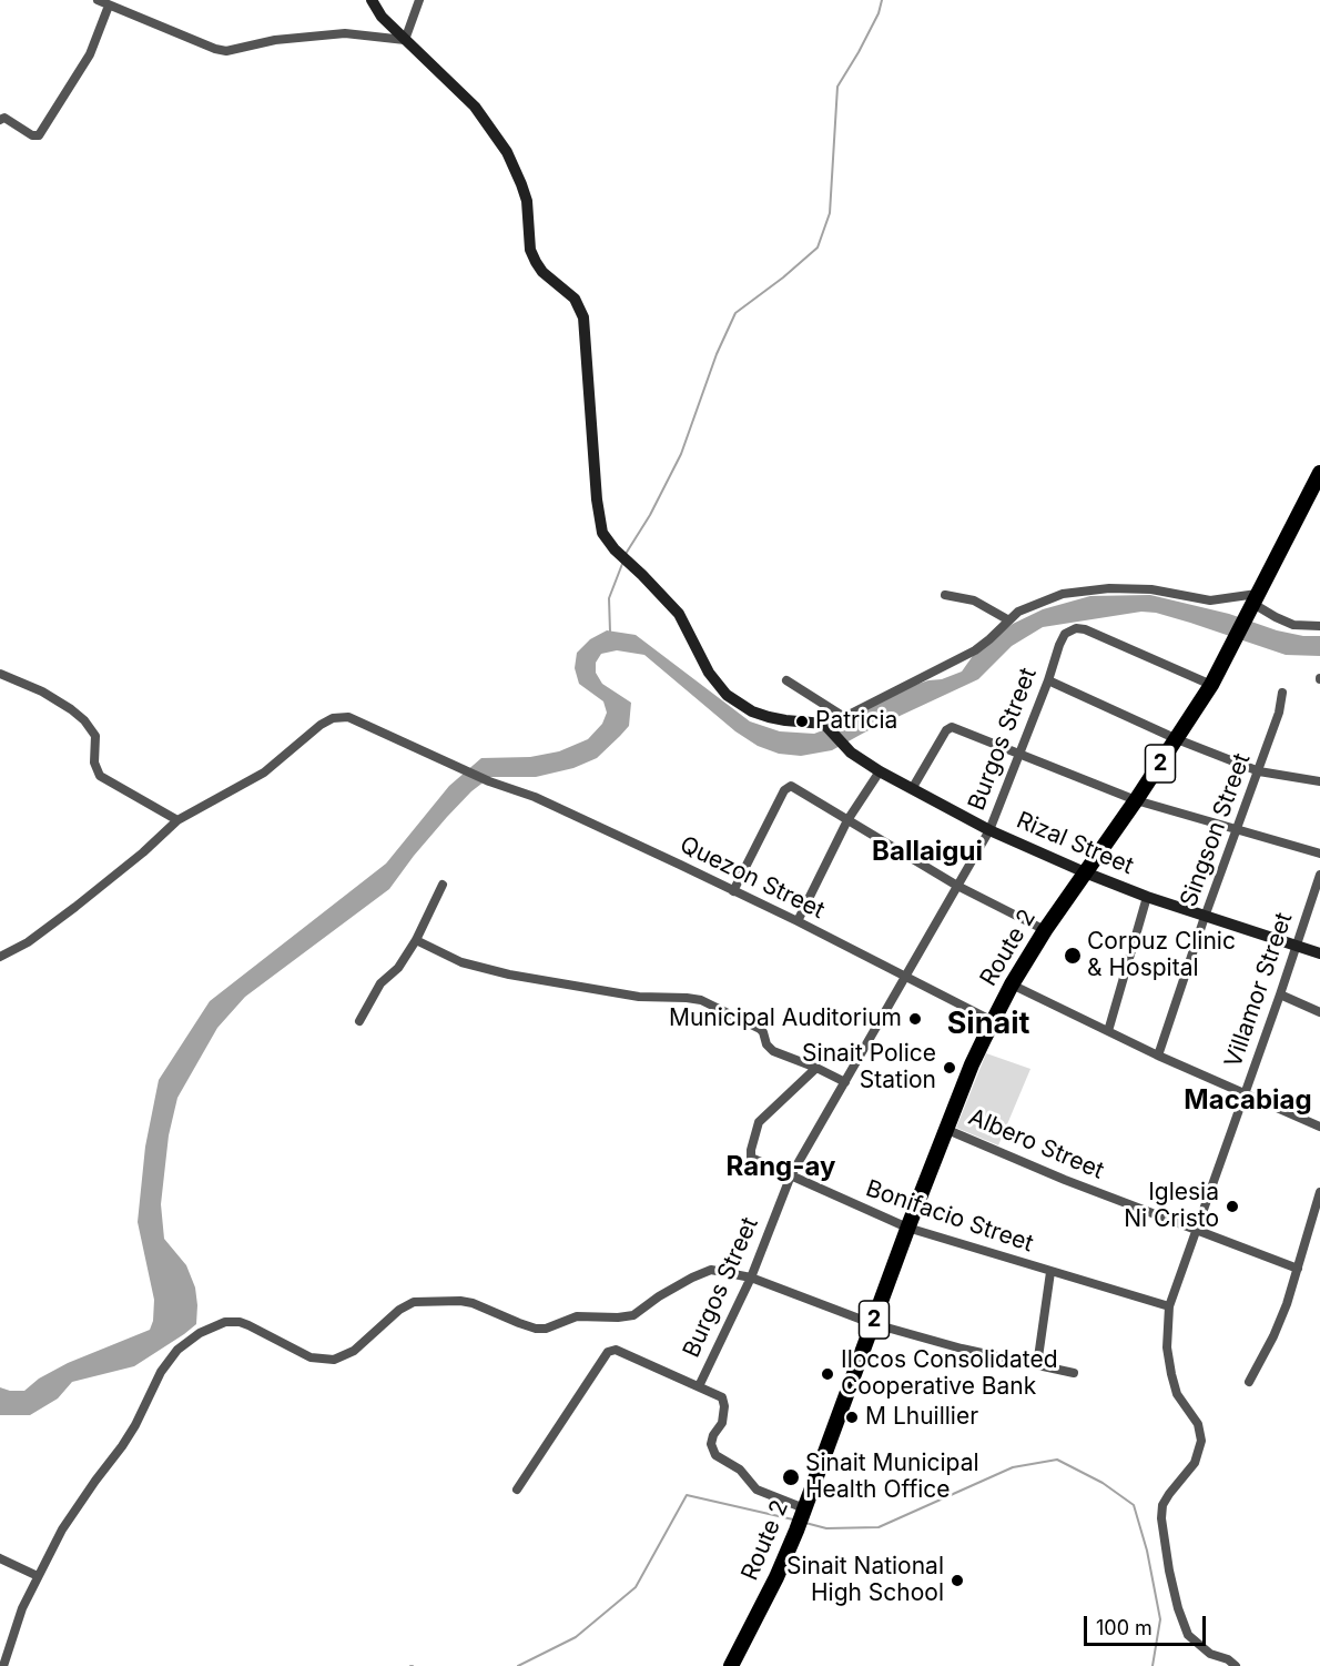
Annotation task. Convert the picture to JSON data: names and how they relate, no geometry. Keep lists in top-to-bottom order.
{
  "streets": {
    "highway": ["2", "Route 2"],
    "street": [
      "Burgos Street",
      "Singson Street",
      "Rizal Street",
      "Quezon Street",
      "Villamor Street",
      "Albero Street",
      "Bonifacio Street"
    ]
  },
  "crossings": [
    ["Burgos Street", "Rizal Street"],
    ["Burgos Street", "Quezon Street"],
    ["Burgos Street", "Route 2"],
    ["Burgos Street", "Bonifacio Street"],
    ["Singson Street", "Rizal Street"],
    ["Rizal Street", "Route 2"],
    ["Rizal Street", "Villamor Street"],
    ["Quezon Street", "Route 2"],
    ["Route 2", "Albero Street"],
    ["Route 2", "Bonifacio Street"],
    ["Villamor Street", "Albero Street"],
    ["Villamor Street", "Bonifacio Street"]
  ],
  "districts": [
    "Ballaigui",
    "Sinait",
    "Macabiag",
    "Rang-ay"
  ],
  "places": [
    "Patricia",
    "Corpuz Clinic & Hospital",
    "Municipal Auditorium",
    "Sinait Police Station",
    "Iglesia Ni Cristo",
    "Ilocos Consolidated Cooperative Bank",
    "M Lhuillier",
    "Sinait Municipal Health Office",
    "Sinait National High School"
  ],
  "scale_bar": "100 m"
}
